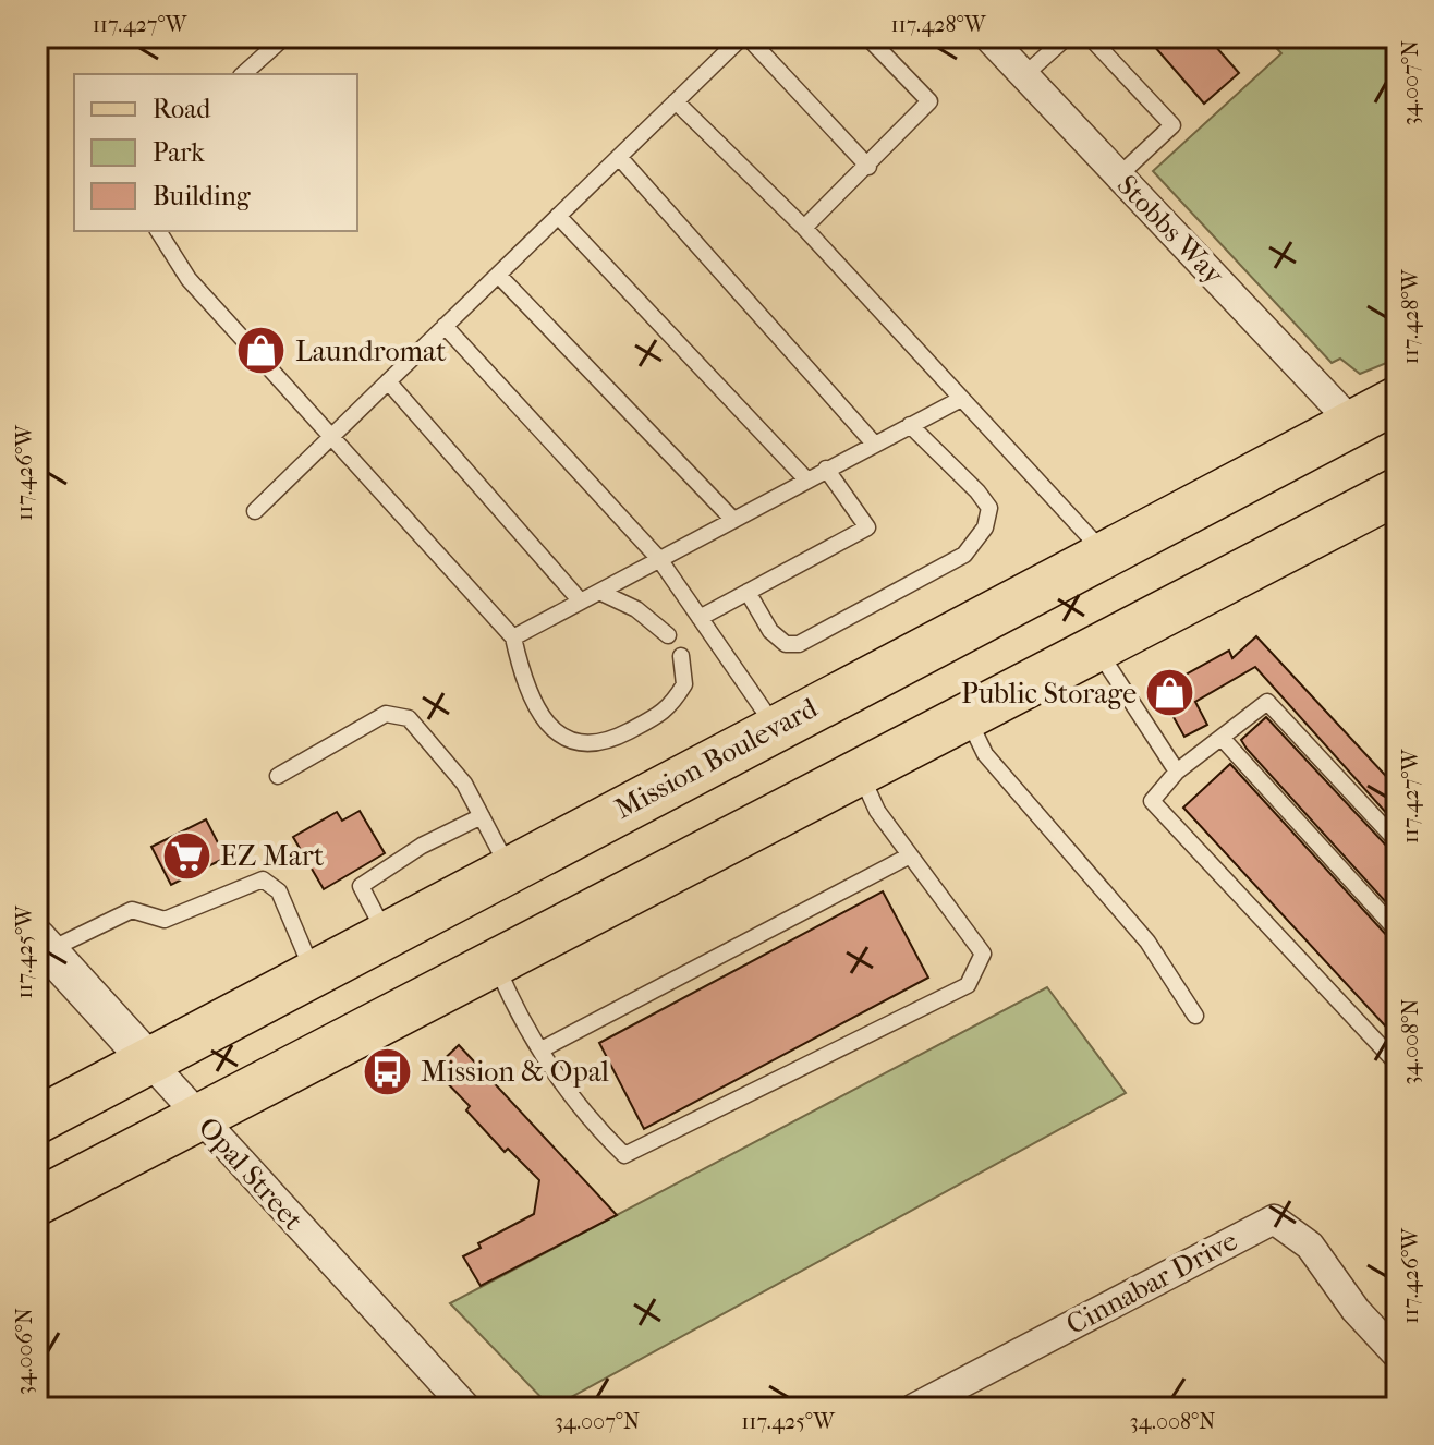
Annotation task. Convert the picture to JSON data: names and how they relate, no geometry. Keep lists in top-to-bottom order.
{
  "streets": {
    "main road": ["Mission Boulevard"],
    "street": ["Stobbs Way", "Opal Street", "Cinnabar Drive"]
  },
  "crossings": [
    ["Stobbs Way", "Mission Boulevard"],
    ["Mission Boulevard", "Opal Street"]
  ],
  "places": {
    "shop": ["Laundromat", "Public Storage"],
    "supermarket": ["EZ Mart"],
    "bus stop": ["Mission & Opal"]
  },
  "legend": ["Road", "Park", "Building"],
  "coordinates": [
    "117.427°W",
    "117.428°W",
    "34.007°N",
    "117.426°W",
    "117.425°W",
    "34.008°N",
    "34.006°N"
  ]
}
